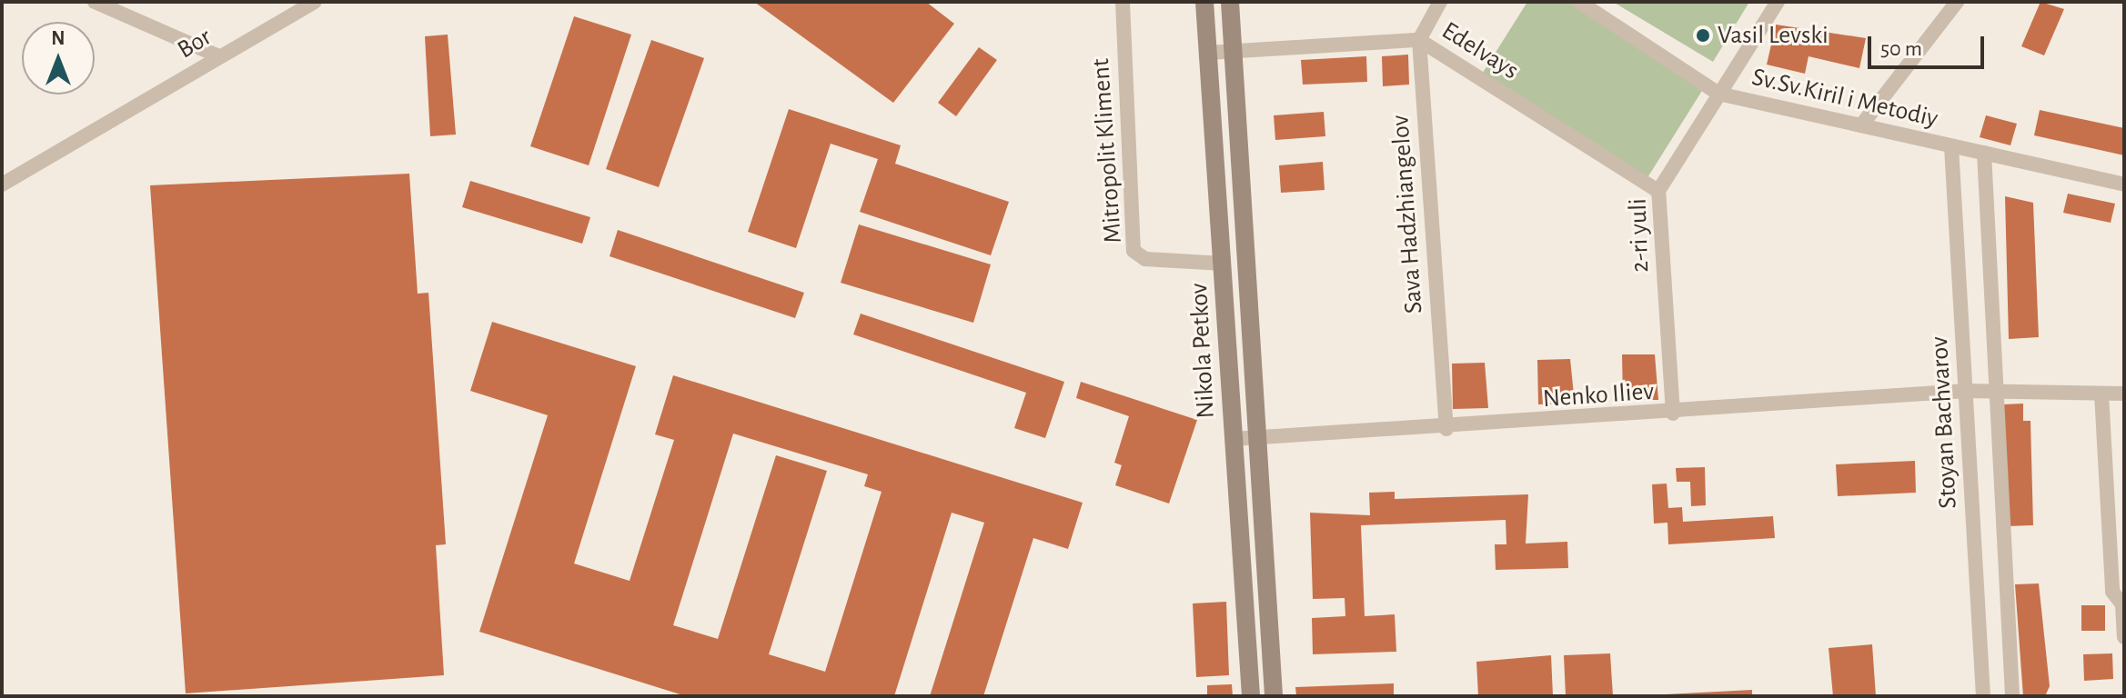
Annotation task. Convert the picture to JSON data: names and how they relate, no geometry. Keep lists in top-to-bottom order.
{
  "streets": {
    "main road": ["Nikola Petkov"],
    "street": [
      "Bor",
      "Edelvays",
      "Sv.Sv.Kiril i Metodiy",
      "Mitropolit Kliment",
      "Sava Hadzhiangelov",
      "2-ri yuli",
      "Nenko Iliev",
      "Stoyan Bachvarov"
    ]
  },
  "crossings": [
    ["Edelvays", "Sava Hadzhiangelov"],
    ["Edelvays", "2-ri yuli"],
    ["Edelvays", "Nikola Petkov"],
    ["Sv.Sv.Kiril i Metodiy", "2-ri yuli"],
    ["Sv.Sv.Kiril i Metodiy", "Stoyan Bachvarov"],
    ["Mitropolit Kliment", "Nikola Petkov"],
    ["Sava Hadzhiangelov", "Nenko Iliev"],
    ["2-ri yuli", "Nenko Iliev"],
    ["Nikola Petkov", "Nenko Iliev"],
    ["Nenko Iliev", "Stoyan Bachvarov"]
  ],
  "places": ["Vasil Levski"],
  "scale_bar": "50 m",
  "north": "top"
}
